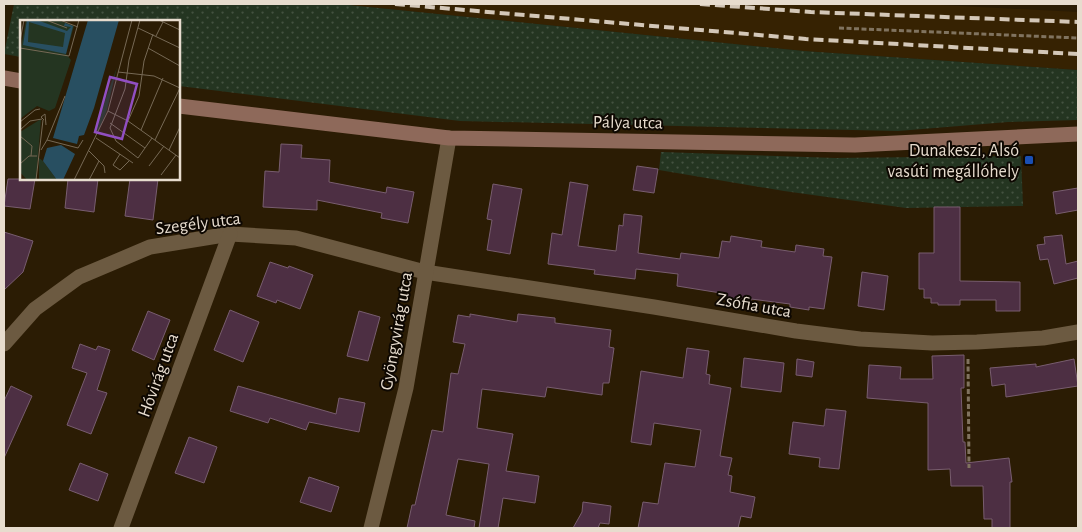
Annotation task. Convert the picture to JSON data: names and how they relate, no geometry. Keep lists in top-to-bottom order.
{
  "streets": {
    "street": [
      "Pálya utca",
      "Szegély utca",
      "Zsófia utca",
      "Gyöngyvirág utca",
      "Hóvirág utca"
    ]
  },
  "crossings": [
    ["Pálya utca", "Gyöngyvirág utca"],
    ["Szegély utca", "Zsófia utca"],
    ["Szegély utca", "Gyöngyvirág utca"],
    ["Szegély utca", "Hóvirág utca"],
    ["Zsófia utca", "Gyöngyvirág utca"]
  ],
  "places": {
    "transit": ["Dunakeszi, Alsó vasúti megállóhely"]
  }
}
